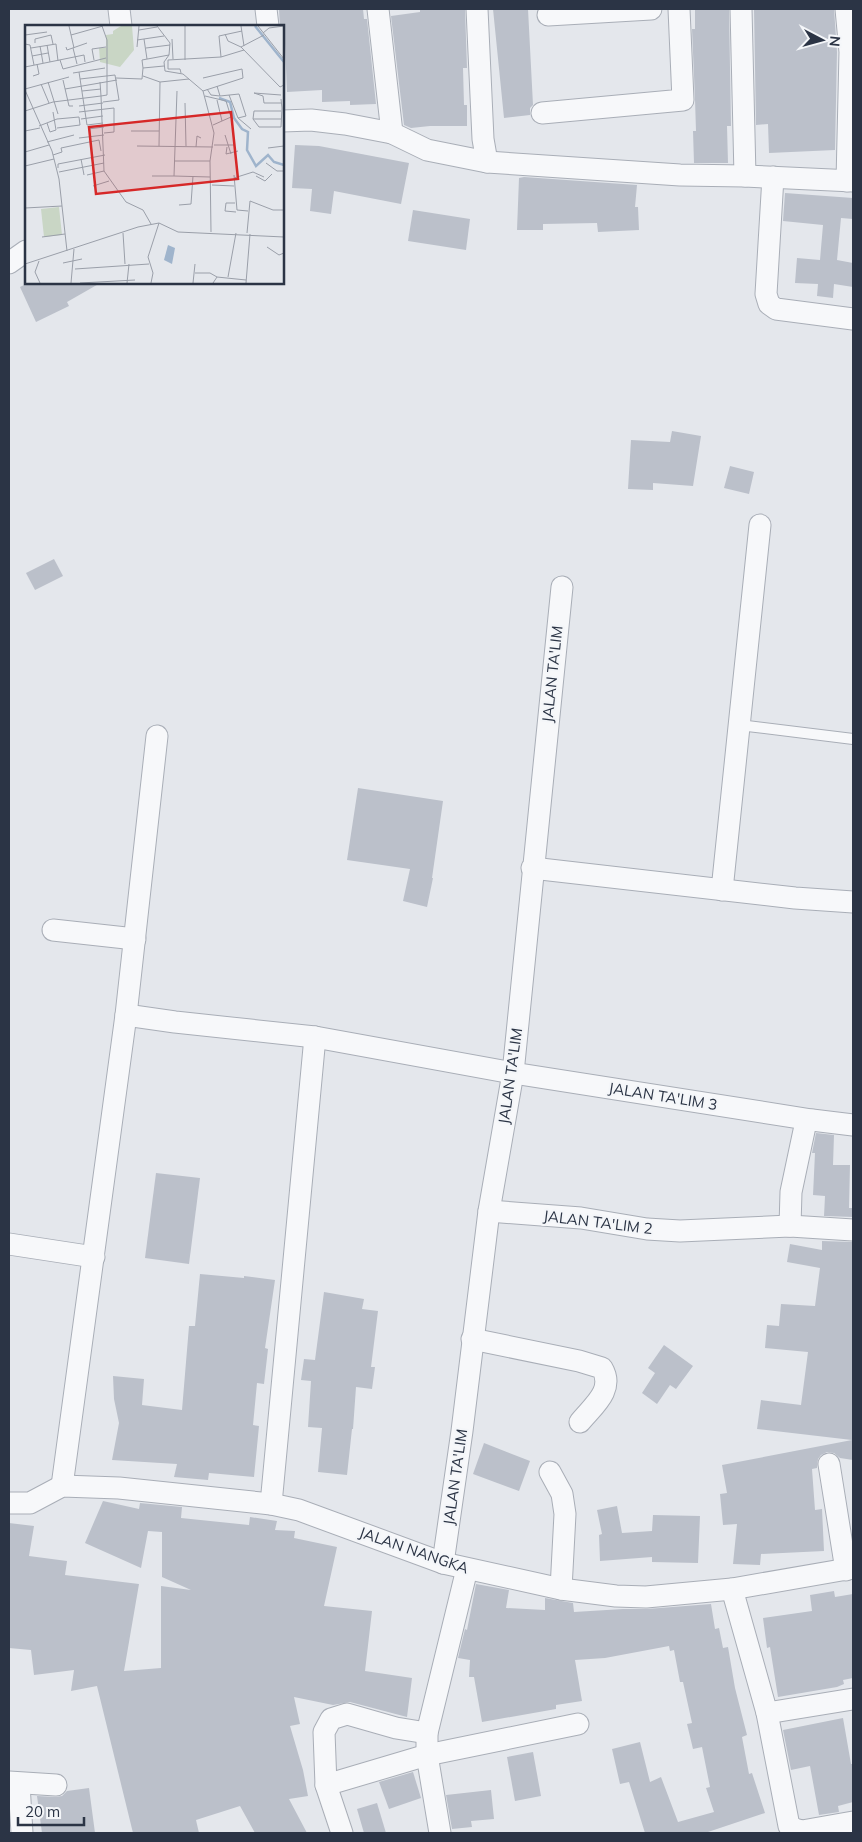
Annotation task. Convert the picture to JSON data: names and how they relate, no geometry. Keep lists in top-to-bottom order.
{
  "streets": {
    "street": [
      "JALAN TA'LIM",
      "JALAN TA'LIM 3",
      "JALAN TA'LIM 2",
      "JALAN NANGKA"
    ]
  },
  "crossings": [
    ["JALAN TA'LIM", "JALAN TA'LIM 3"],
    ["JALAN TA'LIM", "JALAN TA'LIM 2"],
    ["JALAN TA'LIM", "JALAN NANGKA"]
  ],
  "scale_bar": "20 m",
  "north": "right"
}
